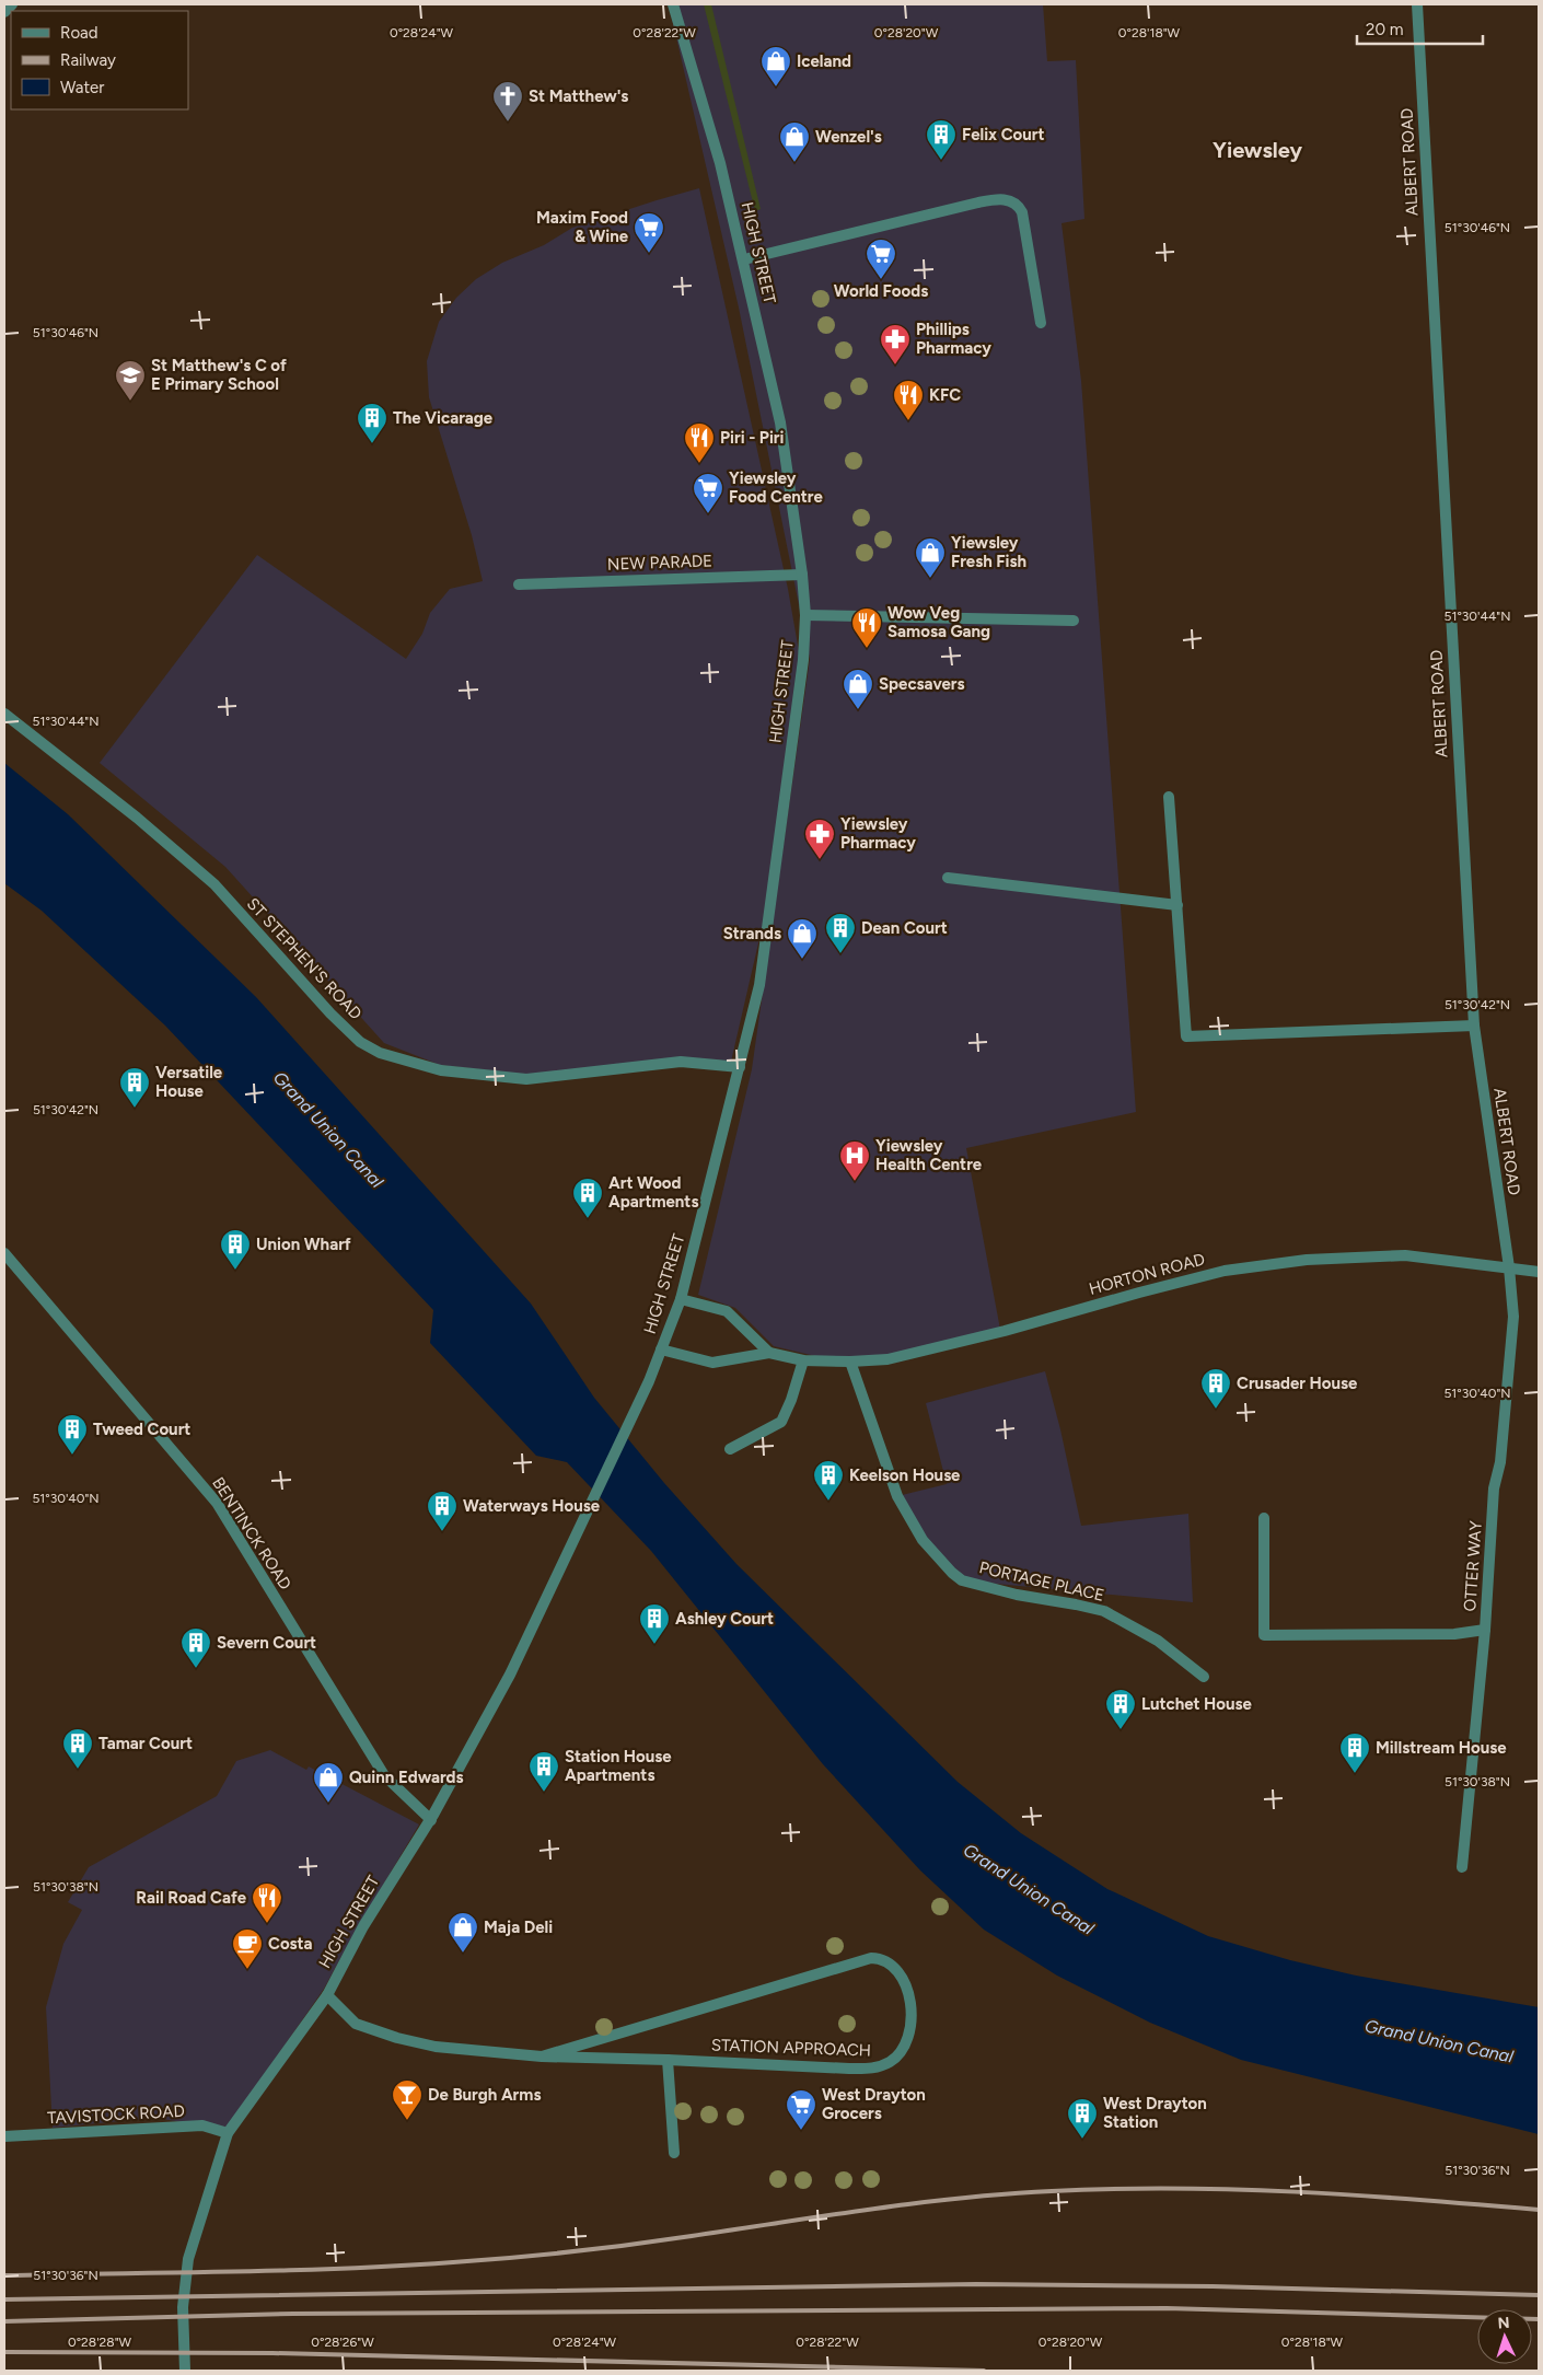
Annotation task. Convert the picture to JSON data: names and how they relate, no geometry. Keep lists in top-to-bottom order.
{
  "streets": {
    "street": [
      "ALBERT ROAD",
      "HIGH STREET",
      "NEW PARADE",
      "ST STEPHEN'S ROAD",
      "HORTON ROAD",
      "BENTINCK ROAD",
      "OTTER WAY",
      "PORTAGE PLACE",
      "STATION APPROACH",
      "TAVISTOCK ROAD"
    ]
  },
  "crossings": [
    ["ALBERT ROAD", "HORTON ROAD"],
    ["ALBERT ROAD", "OTTER WAY"],
    ["HIGH STREET", "NEW PARADE"],
    ["HIGH STREET", "ST STEPHEN'S ROAD"],
    ["HIGH STREET", "HORTON ROAD"],
    ["HIGH STREET", "BENTINCK ROAD"],
    ["HIGH STREET", "STATION APPROACH"],
    ["HIGH STREET", "TAVISTOCK ROAD"],
    ["HORTON ROAD", "OTTER WAY"],
    ["HORTON ROAD", "PORTAGE PLACE"]
  ],
  "districts": ["Yiewsley"],
  "water": ["Grand Union Canal"],
  "places": {
    "shop": [
      "Iceland",
      "Wenzel's",
      "Yiewsley Fresh Fish",
      "Specsavers",
      "Strands",
      "Quinn Edwards",
      "Maja Deli"
    ],
    "church": ["St Matthew's"],
    "building": [
      "Felix Court",
      "The Vicarage",
      "Dean Court",
      "Versatile House",
      "Art Wood Apartments",
      "Union Wharf",
      "Crusader House",
      "Tweed Court",
      "Keelson House",
      "Waterways House",
      "Ashley Court",
      "Severn Court",
      "Lutchet House",
      "Tamar Court",
      "Millstream House",
      "Station House Apartments",
      "West Drayton Station"
    ],
    "supermarket": [
      "Maxim Food & Wine",
      "World Foods",
      "Yiewsley Food Centre",
      "West Drayton Grocers"
    ],
    "pharmacy": ["Phillips Pharmacy", "Yiewsley Pharmacy"],
    "school or university": ["St Matthew's C of E Primary School"],
    "restaurant": [
      "KFC",
      "Piri - Piri",
      "Wow Veg Samosa Gang",
      "Rail Road Cafe"
    ],
    "hospital": ["Yiewsley Health Centre"],
    "cafe": ["Costa"],
    "bar": ["De Burgh Arms"]
  },
  "legend": ["Road", "Railway", "Water"],
  "scale_bar": "20 m",
  "north": "top",
  "coordinates": [
    "0°28'24\"W",
    "0°28'22\"W",
    "0°28'20\"W",
    "0°28'18\"W",
    "51°30'46\"N",
    "51°30'44\"N",
    "51°30'42\"N",
    "51°30'40\"N",
    "51°30'38\"N",
    "51°30'36\"N",
    "0°28'28\"W",
    "0°28'26\"W"
  ]
}
